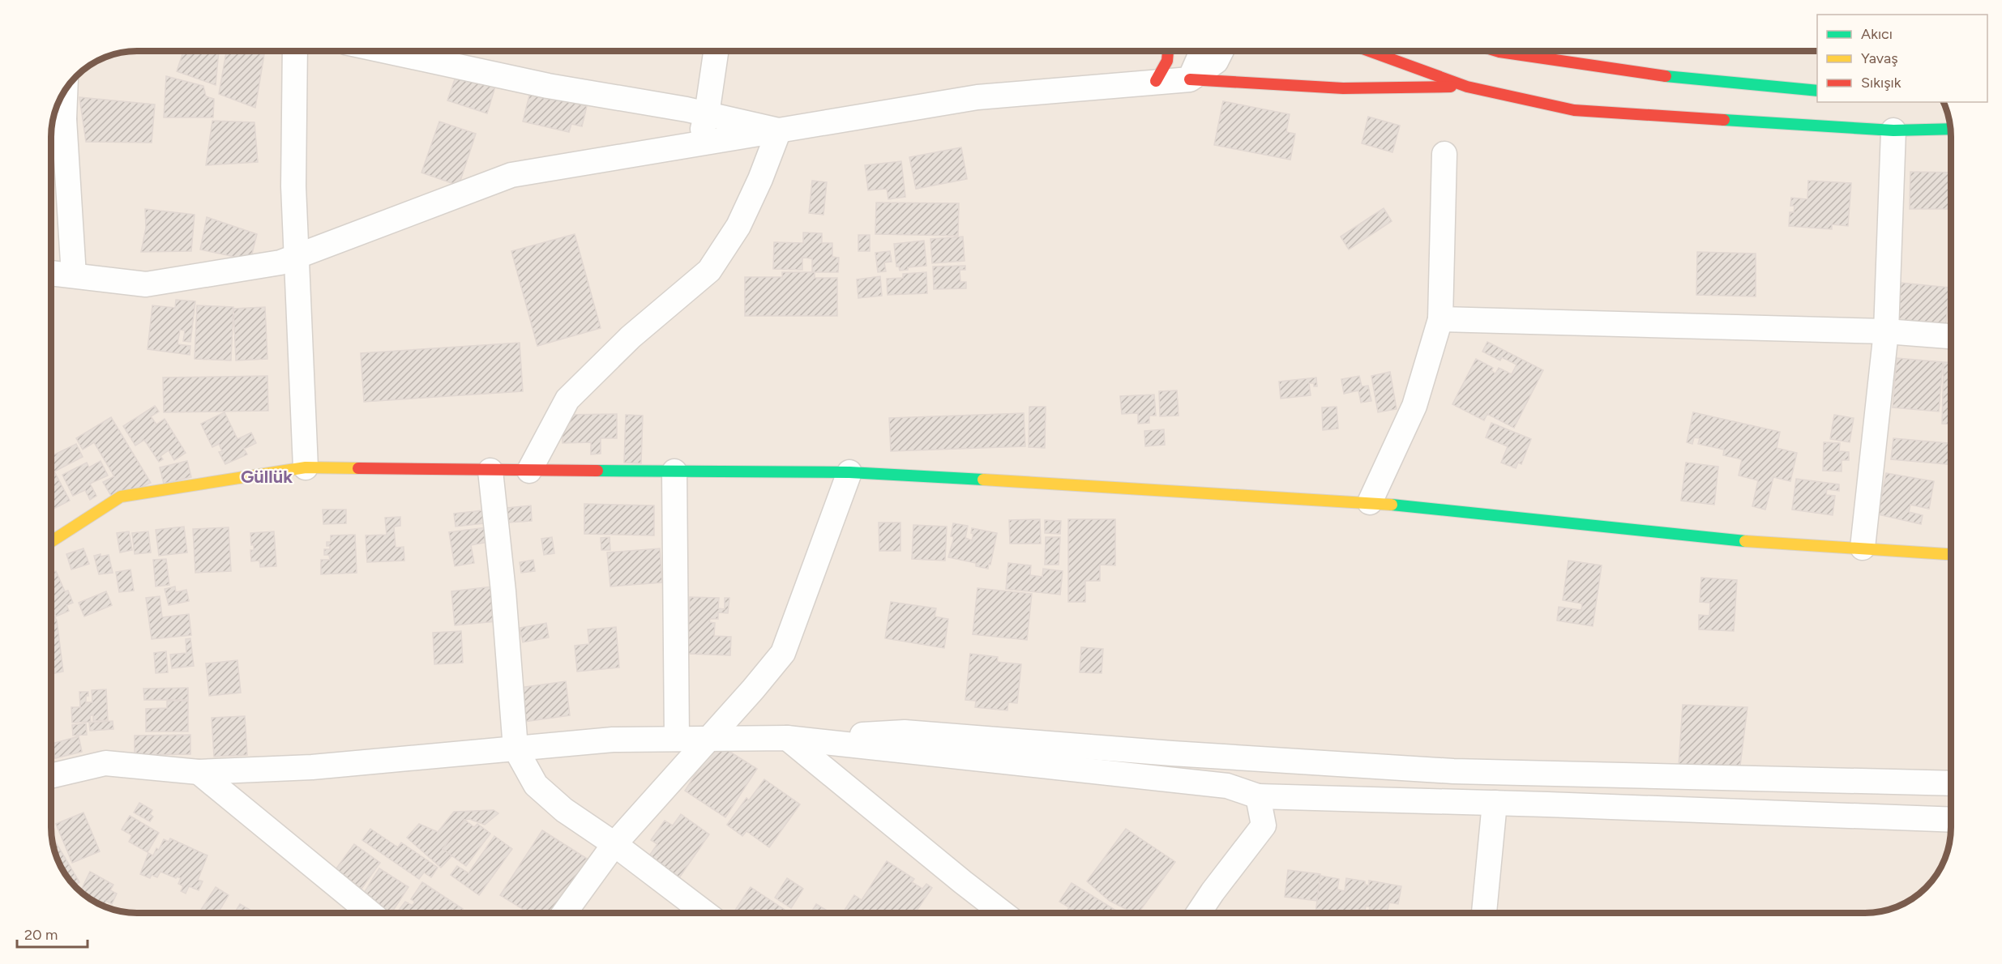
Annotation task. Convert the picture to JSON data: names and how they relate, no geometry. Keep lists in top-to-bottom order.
{
  "districts": ["Güllük"],
  "legend": ["Akıcı", "Yavaş", "Sıkışık"],
  "scale_bar": "20 m"
}
